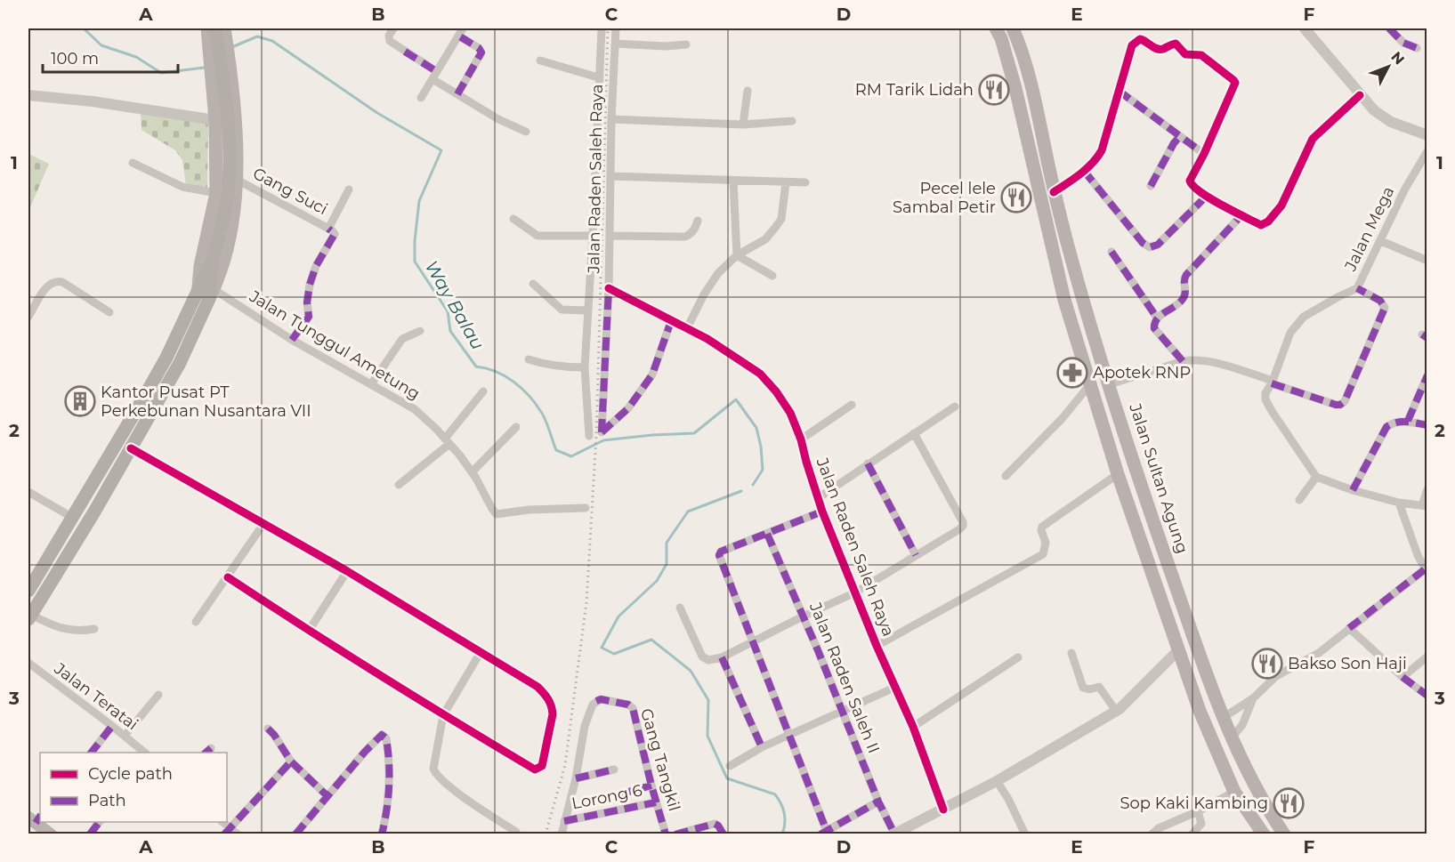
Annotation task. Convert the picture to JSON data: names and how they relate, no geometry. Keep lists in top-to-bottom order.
{
  "streets": {
    "main road": ["Jalan Sultan Agung"],
    "street": [
      "Jalan Raden Saleh Raya",
      "Gang Suci",
      "Jalan Mega",
      "Jalan Tunggul Ametung",
      "Jalan Raden Saleh II",
      "Jalan Teratai",
      "Gang Tangkil",
      "Lorong 6"
    ]
  },
  "crossings": [
    ["Gang Tangkil", "Lorong 6"]
  ],
  "water": ["Way Balau"],
  "places": {
    "restaurant": [
      "RM Tarik Lidah",
      "Pecel lele Sambal Petir",
      "Bakso Son Haji",
      "Sop Kaki Kambing"
    ],
    "pharmacy": ["Apotek RNP"],
    "building": ["Kantor Pusat PT Perkebunan Nusantara VII"]
  },
  "legend": ["Cycle path", "Path"],
  "scale_bar": "100 m",
  "north": "top right",
  "grid": {
    "columns": [
      "A",
      "B",
      "C",
      "D",
      "E",
      "F"
    ],
    "rows": ["1", "2", "3"]
  }
}
